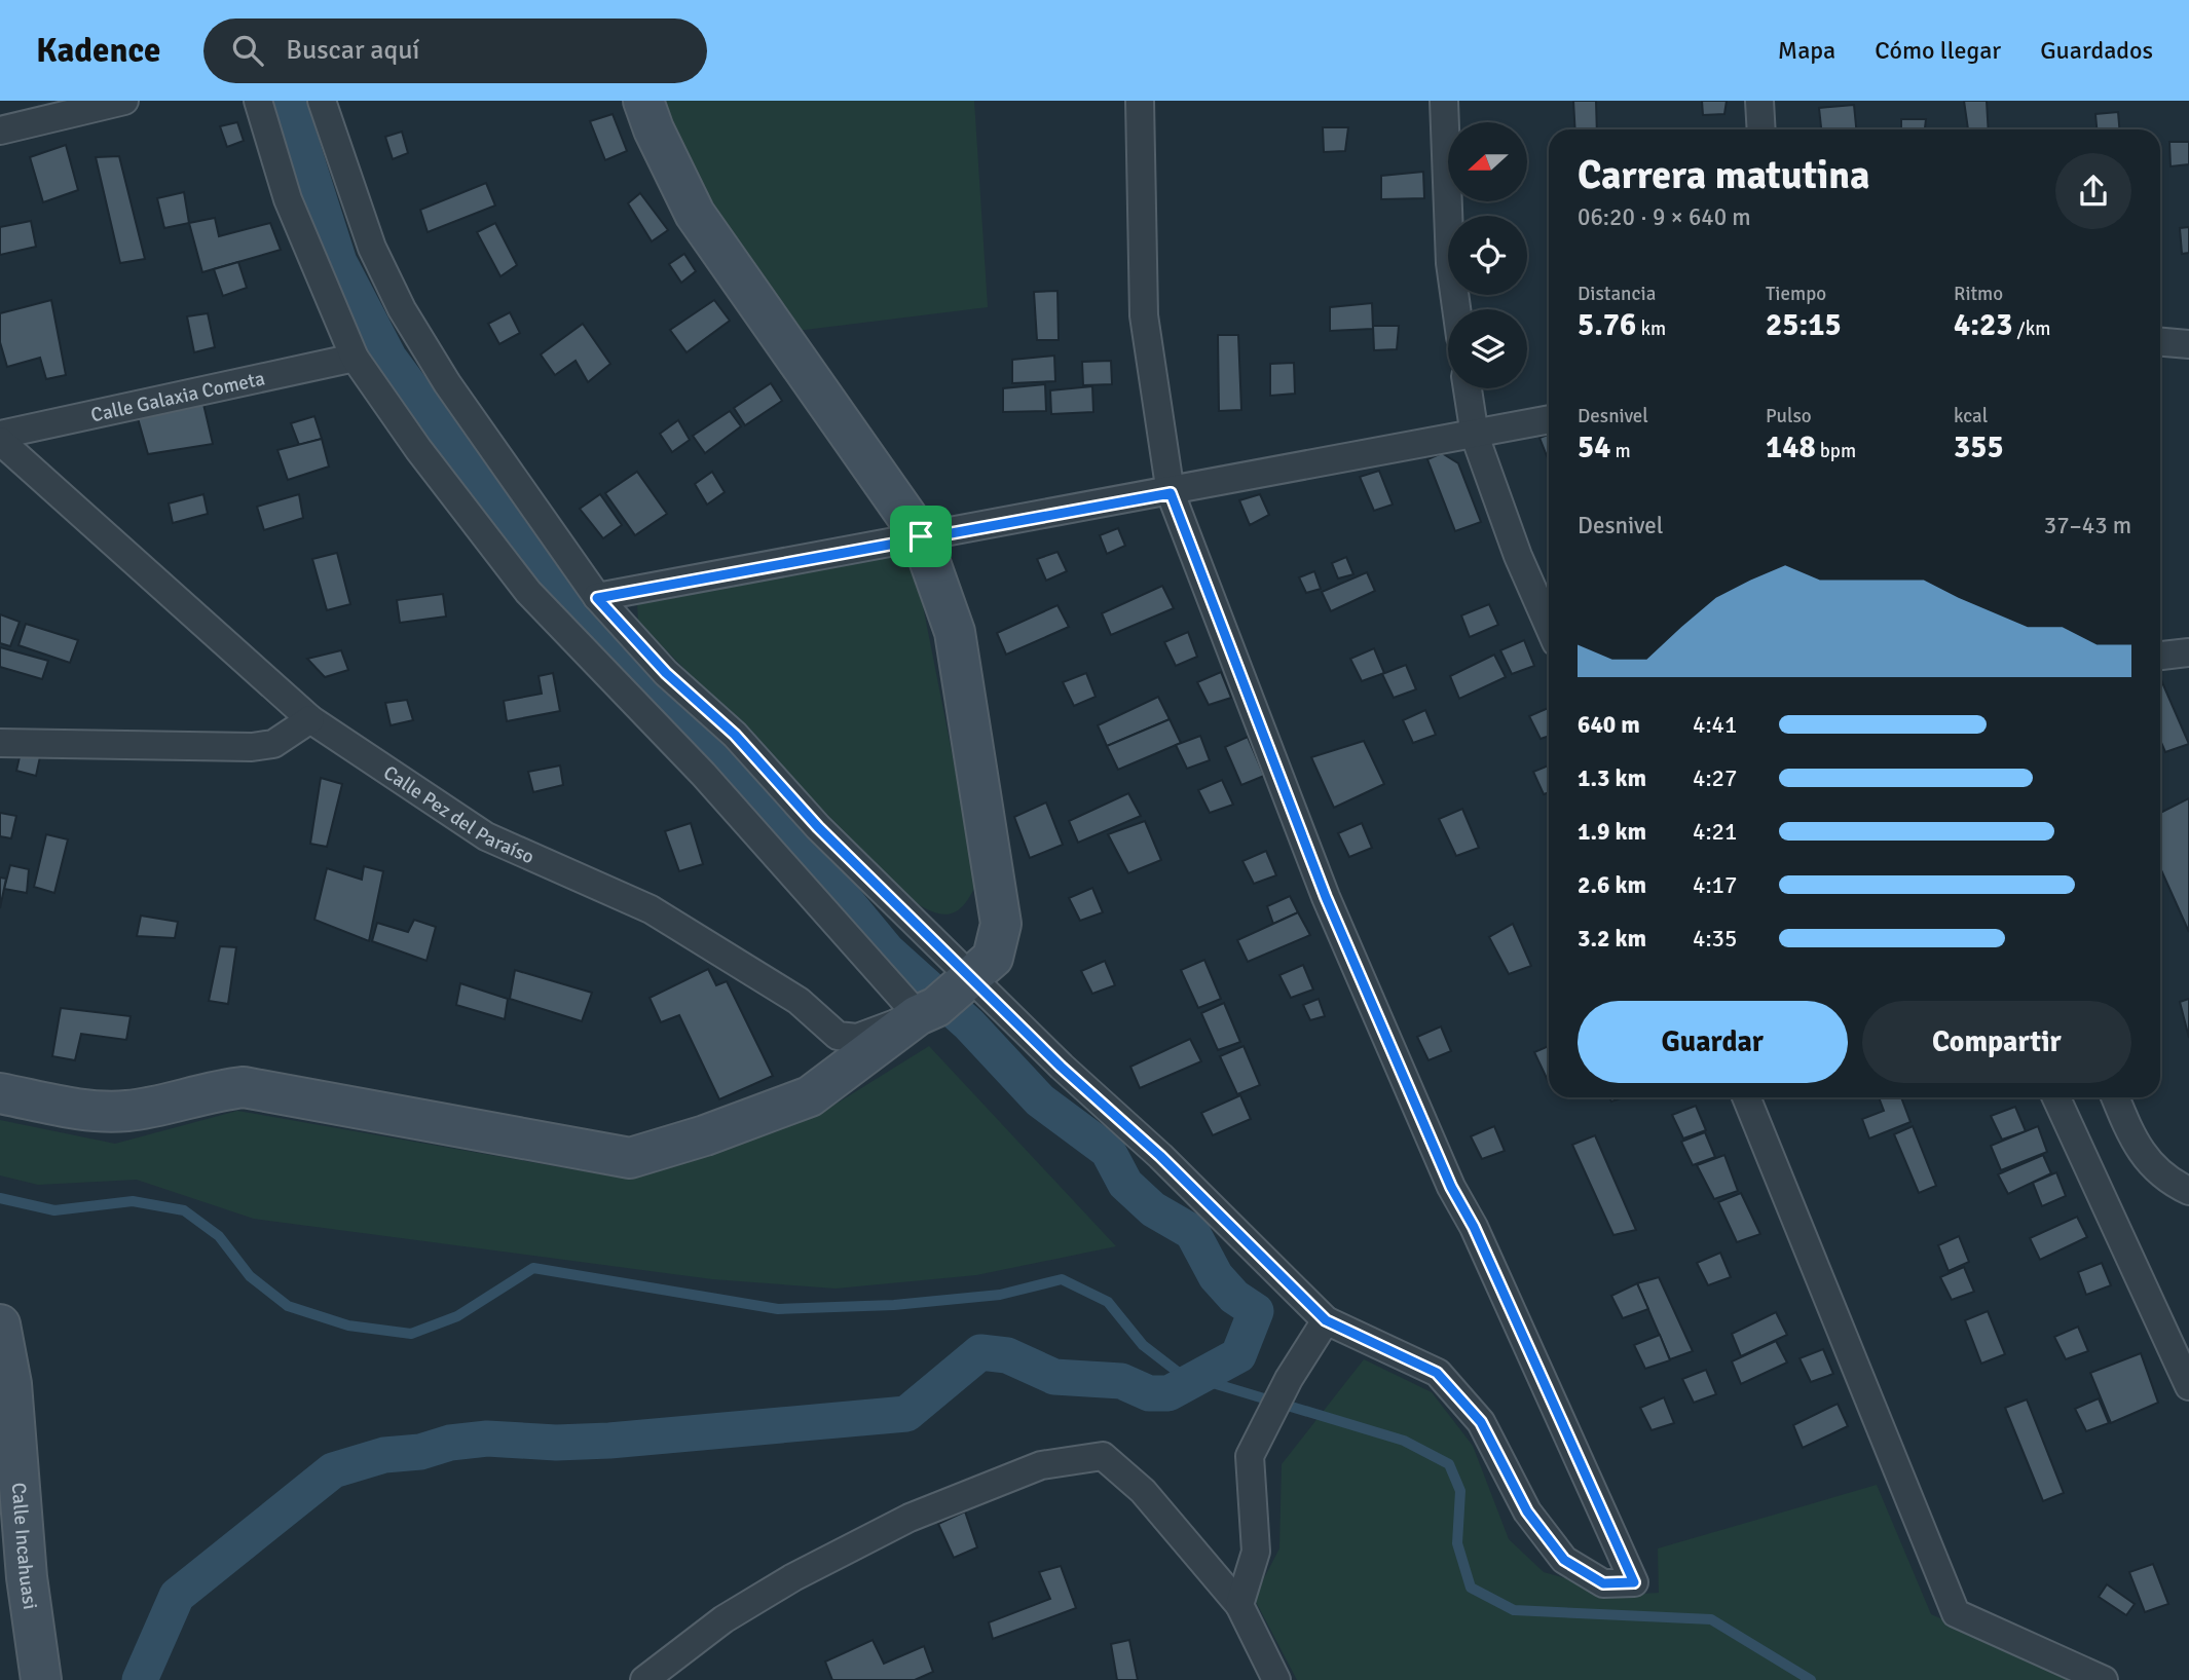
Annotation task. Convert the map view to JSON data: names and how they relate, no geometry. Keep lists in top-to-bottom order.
{
  "streets": {
    "street": ["Calle Galaxia Cometa", "Calle Pez del Paraíso", "Calle Incahuasi"]
  },
  "north": "left",
  "page": {
    "header": "Kadence",
    "search": "Buscar aquí",
    "nav": ["Mapa", "Cómo llegar", "Guardados"],
    "heading": ["Carrera matutina", "06:20 · 9 × 640 m"],
    "stats": [
      ["Distancia", "5.76 km"],
      ["Tiempo", "25:15"],
      ["Ritmo", "4:23 /km"],
      ["Desnivel", "54 m"],
      ["Pulso", "148 bpm"],
      ["kcal", "355"]
    ],
    "chart": ["Desnivel", "37–43 m"],
    "list": [
      {
        "name": "640 m",
        "note": "4:41"
      },
      {
        "name": "1.3 km",
        "note": "4:27"
      },
      {
        "name": "1.9 km",
        "note": "4:21"
      },
      {
        "name": "2.6 km",
        "note": "4:17"
      },
      {
        "name": "3.2 km",
        "note": "4:35"
      }
    ],
    "buttons": ["Guardar", "Compartir"]
  }
}
